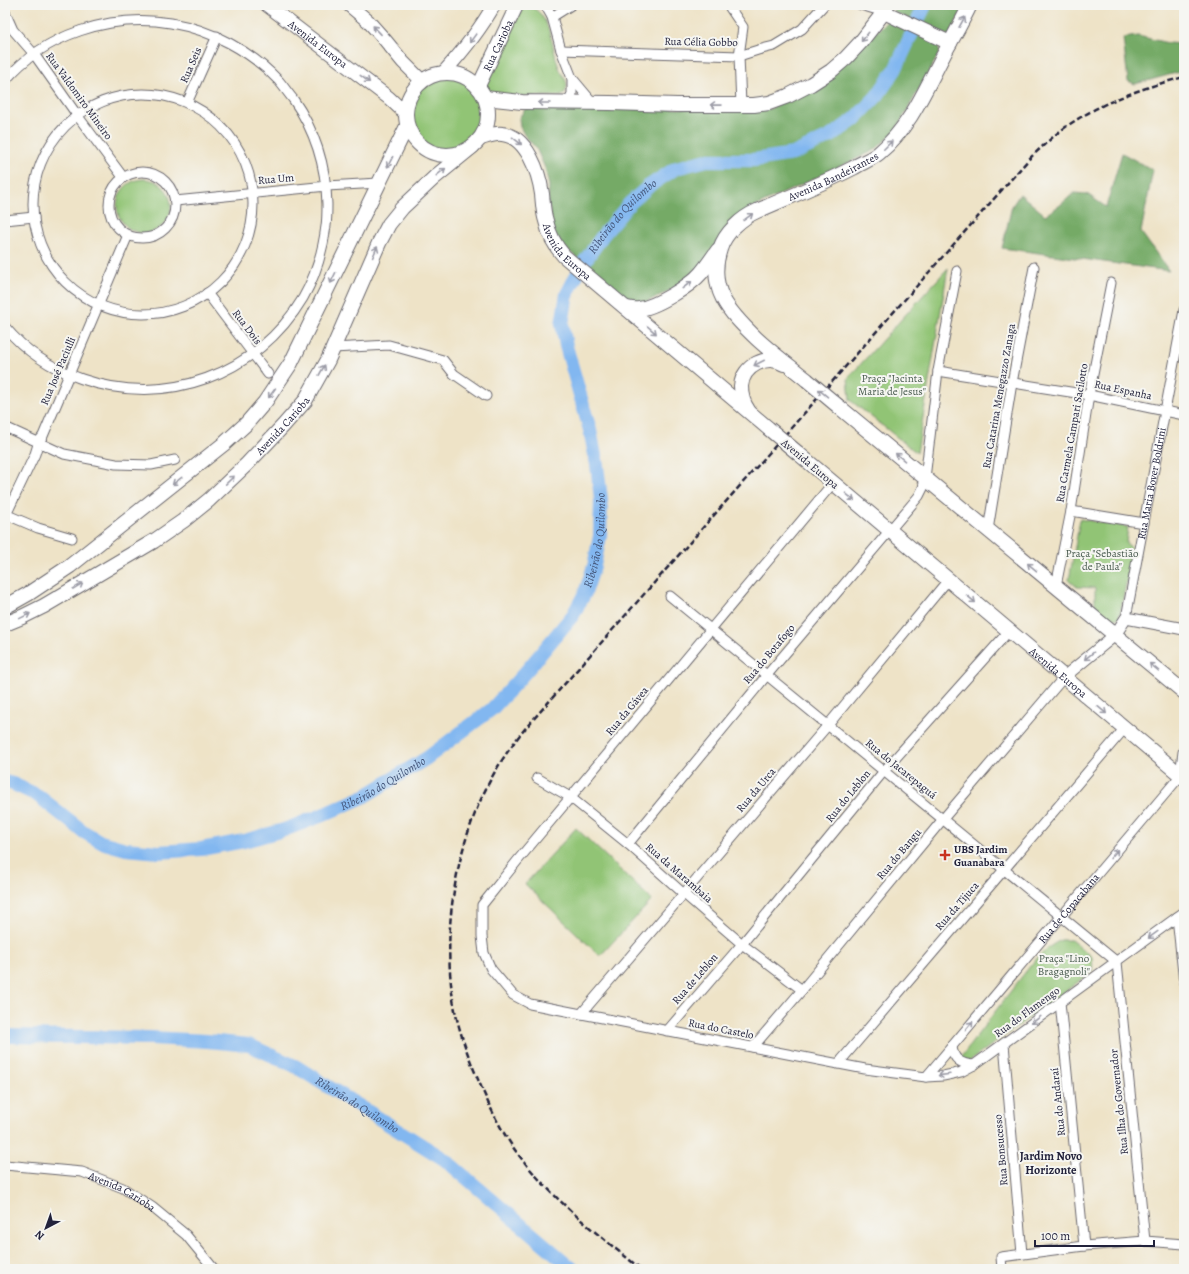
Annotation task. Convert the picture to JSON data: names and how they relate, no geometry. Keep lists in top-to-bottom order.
{
  "streets": {
    "main road": [
      "Avenida Europa",
      "Rua Carioba",
      "Avenida Bandeirantes",
      "Avenida Carioba"
    ],
    "street": [
      "Rua Célia Gobbo",
      "Rua Seis",
      "Rua Valdomiro Mineiro",
      "Rua Um",
      "Rua Dois",
      "Rua José Paciulli",
      "Rua Espanha",
      "Rua Catarina Menegazzo Zanaga",
      "Rua Carmela Campari Sacilotto",
      "Rua Maria Bover Boldrini",
      "Rua do Botafogo",
      "Rua da Gávea",
      "Rua do Jacarepaguá",
      "Rua da Urca",
      "Rua do Leblon",
      "Rua do Bangu",
      "Rua da Marambaia",
      "Rua da Tijuca",
      "Rua de Copacabana",
      "Rua de Leblon",
      "Rua do Flamengo",
      "Rua do Castelo",
      "Rua do Andaraí",
      "Rua Ilha do Governador",
      "Rua Bonsucesso"
    ]
  },
  "crossings": [
    ["Avenida Europa", "Rua Carioba"],
    ["Avenida Europa", "Avenida Carioba"],
    ["Avenida Europa", "Rua Maria Bover Boldrini"],
    ["Avenida Europa", "Rua do Botafogo"],
    ["Avenida Europa", "Rua da Gávea"],
    ["Avenida Europa", "Rua da Urca"],
    ["Avenida Europa", "Rua do Leblon"],
    ["Avenida Europa", "Rua do Bangu"],
    ["Avenida Europa", "Rua da Tijuca"],
    ["Avenida Europa", "Rua de Copacabana"],
    ["Rua Carioba", "Avenida Carioba"],
    ["Rua Valdomiro Mineiro", "Rua Um"],
    ["Rua Valdomiro Mineiro", "Rua José Paciulli"],
    ["Rua Um", "Rua José Paciulli"],
    ["Rua Espanha", "Rua Catarina Menegazzo Zanaga"],
    ["Rua Espanha", "Rua Carmela Campari Sacilotto"],
    ["Rua Espanha", "Rua Maria Bover Boldrini"],
    ["Rua Espanha", "Rua do Botafogo"],
    ["Rua Maria Bover Boldrini", "Rua do Bangu"],
    ["Rua do Botafogo", "Rua do Jacarepaguá"],
    ["Rua do Botafogo", "Rua da Marambaia"],
    ["Rua da Gávea", "Rua do Jacarepaguá"],
    ["Rua da Gávea", "Rua da Marambaia"],
    ["Rua da Gávea", "Rua do Castelo"],
    ["Rua do Jacarepaguá", "Rua da Urca"],
    ["Rua do Jacarepaguá", "Rua do Leblon"],
    ["Rua do Jacarepaguá", "Rua do Bangu"],
    ["Rua do Jacarepaguá", "Rua da Tijuca"],
    ["Rua do Jacarepaguá", "Rua de Copacabana"],
    ["Rua do Jacarepaguá", "Rua do Flamengo"],
    ["Rua do Jacarepaguá", "Rua Ilha do Governador"],
    ["Rua da Urca", "Rua da Marambaia"],
    ["Rua da Urca", "Rua do Castelo"],
    ["Rua do Leblon", "Rua da Marambaia"],
    ["Rua do Leblon", "Rua de Leblon"],
    ["Rua do Bangu", "Rua da Marambaia"],
    ["Rua do Bangu", "Rua do Castelo"],
    ["Rua da Marambaia", "Rua de Leblon"],
    ["Rua da Tijuca", "Rua do Castelo"],
    ["Rua de Copacabana", "Rua do Castelo"],
    ["Rua de Leblon", "Rua do Castelo"],
    ["Rua do Flamengo", "Rua do Castelo"],
    ["Rua do Flamengo", "Rua do Andaraí"],
    ["Rua do Flamengo", "Rua Ilha do Governador"],
    ["Rua do Flamengo", "Rua Bonsucesso"]
  ],
  "one_way": ["Rua de Copacabana", "Rua do Flamengo"],
  "districts": ["Jardim Novo Horizonte"],
  "water": ["Ribeirão do Quilombo"],
  "parks": ["Praça \"Jacinta Maria de Jesus\"", "Praça \"Sebastião de Paula\"", "Praça \"Lino Bragagnoli\""],
  "places": {
    "health": ["UBS Jardim Guanabara"]
  },
  "scale_bar": "100 m",
  "north": "bottom left"
}
